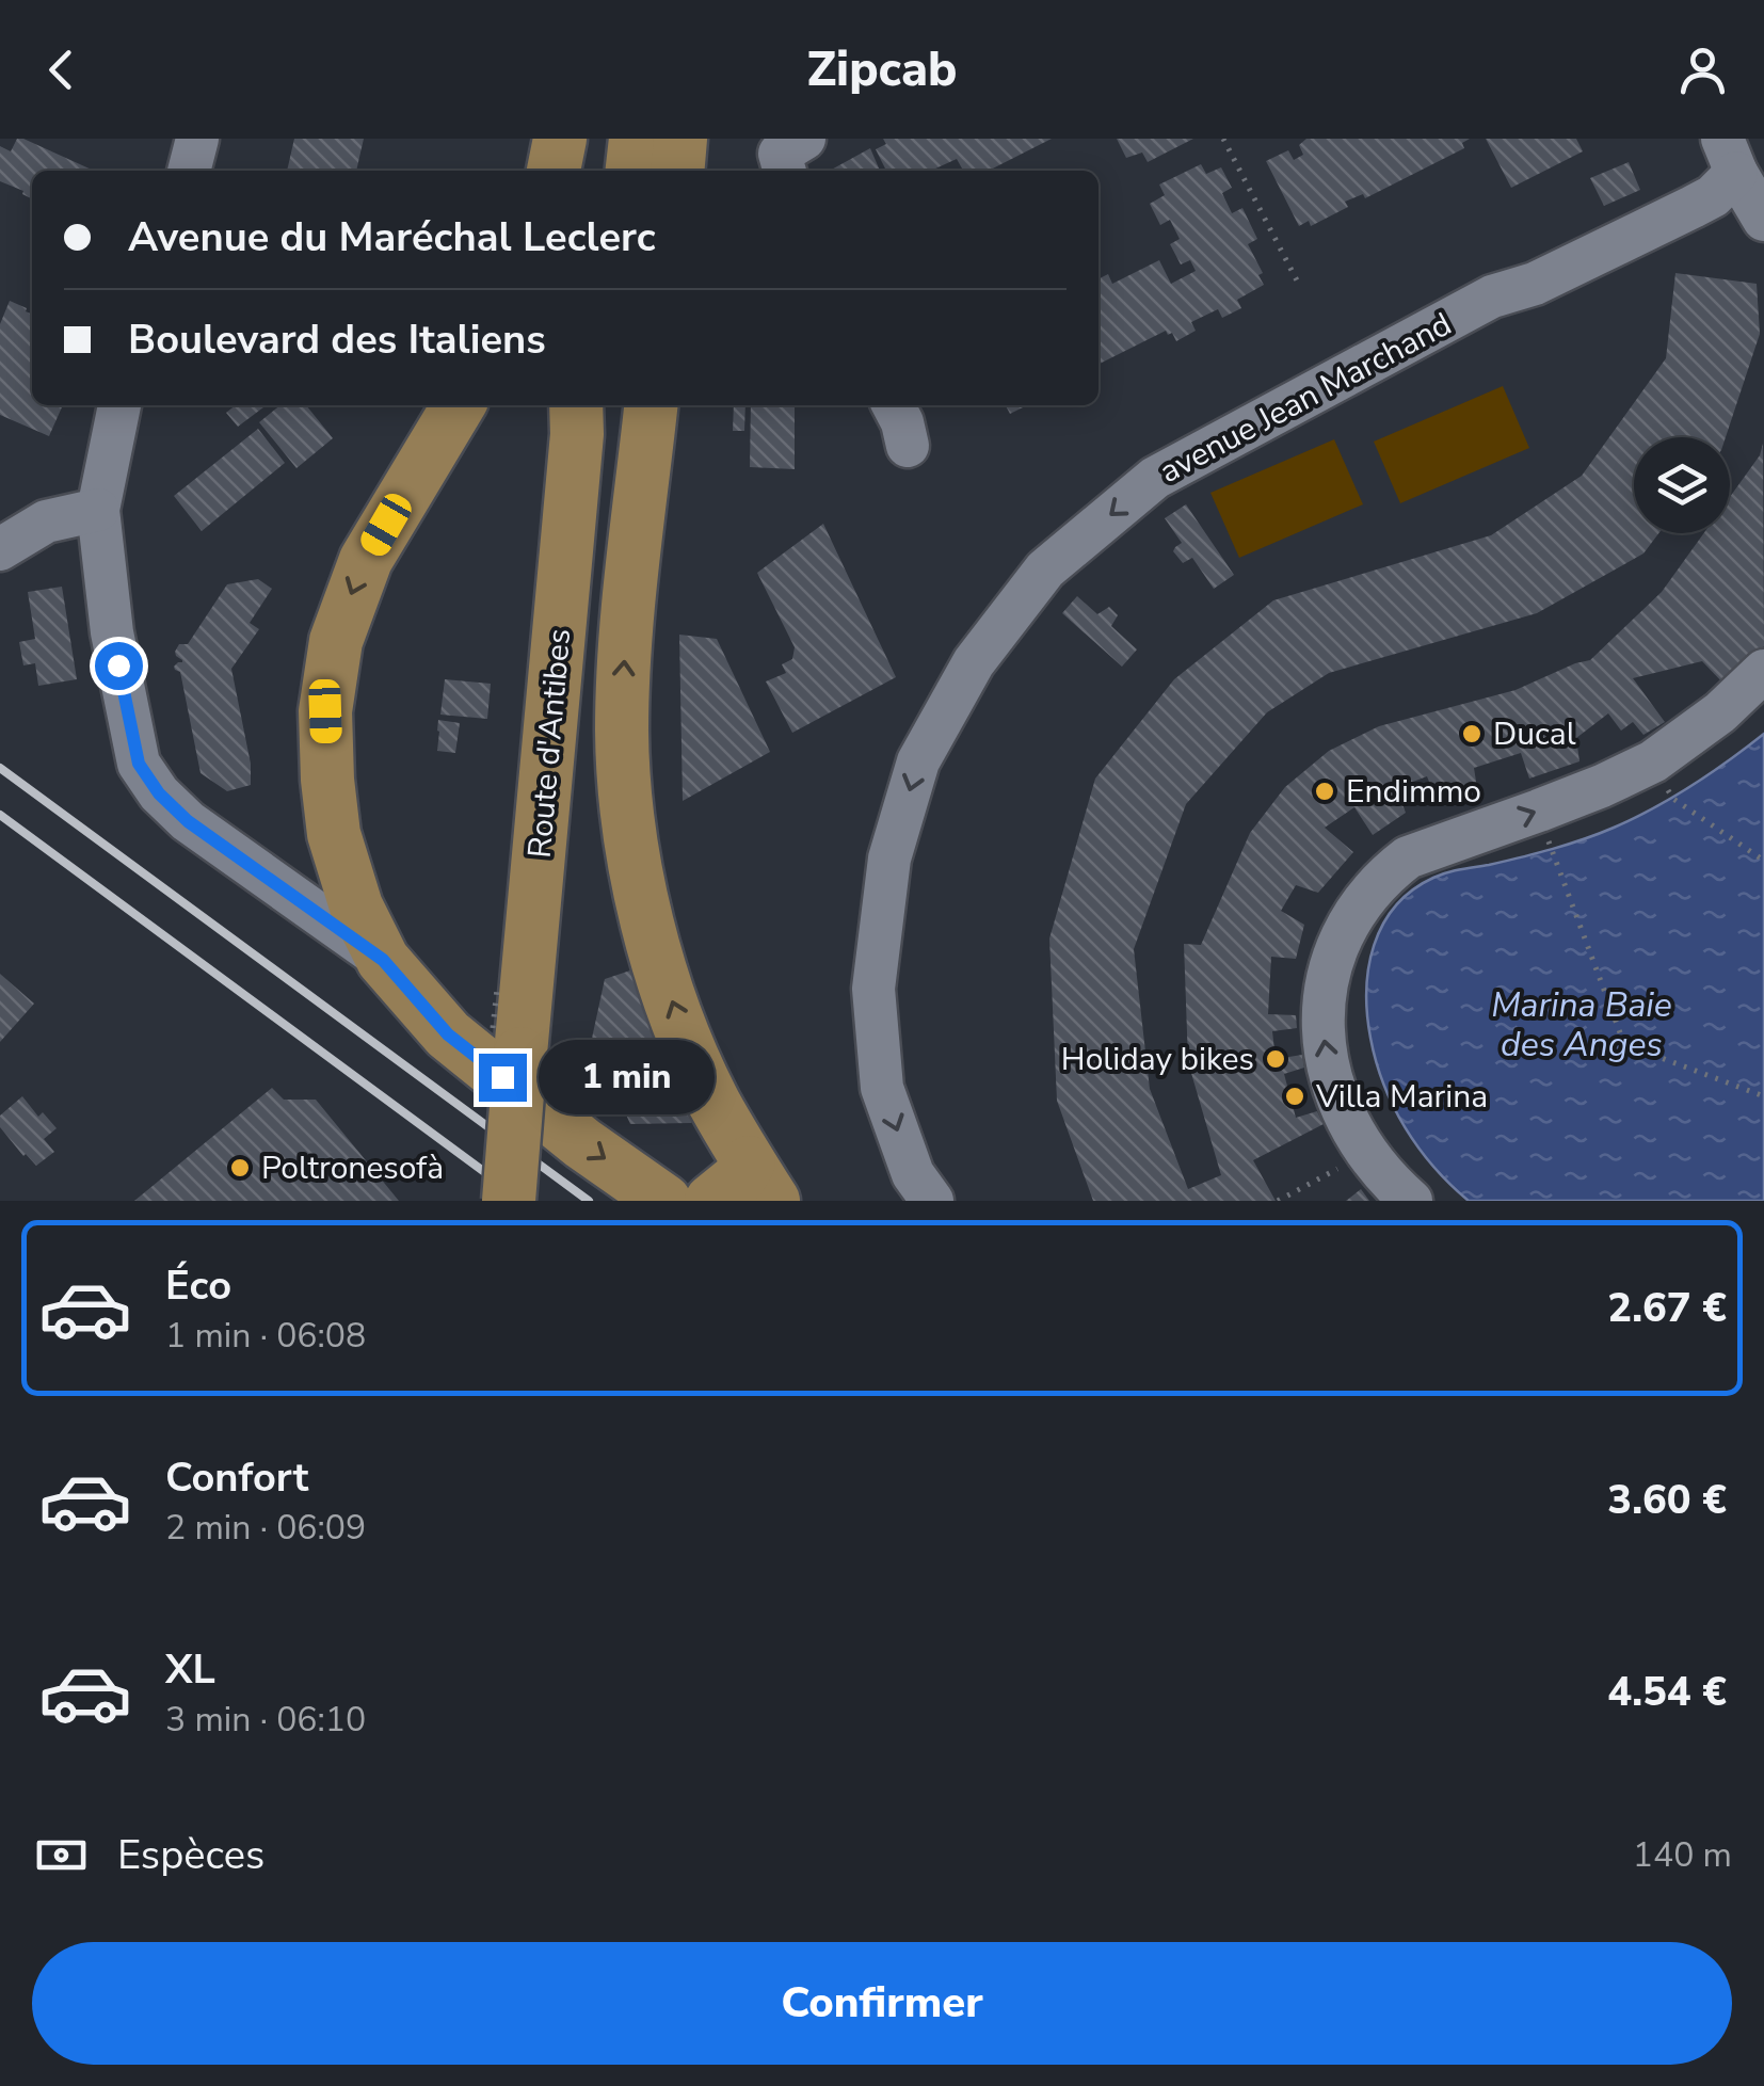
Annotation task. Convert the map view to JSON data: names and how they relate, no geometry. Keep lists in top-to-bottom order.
{
  "streets": {
    "main road": ["Route d'Antibes"],
    "street": ["avenue Jean Marchand"]
  },
  "one_way": ["avenue Jean Marchand"],
  "water": ["Marina Baie des Anges"],
  "places": [
    "Ducal",
    "Endimmo",
    "Holiday bikes",
    "Villa Marina",
    "Poltronesofà"
  ],
  "page": {
    "header": "Zipcab",
    "banner": ["Avenue du Maréchal Leclerc", "Boulevard des Italiens"],
    "bubble": "1 min",
    "list": [
      {
        "name": "Éco",
        "note": "1 min · 06:08",
        "value": "2.67 €"
      },
      {
        "name": "Confort",
        "note": "2 min · 06:09",
        "value": "3.60 €"
      },
      {
        "name": "XL",
        "note": "3 min · 06:10",
        "value": "4.54 €"
      }
    ],
    "pay": ["Espèces", "140 m"],
    "buttons": "Confirmer"
  }
}
